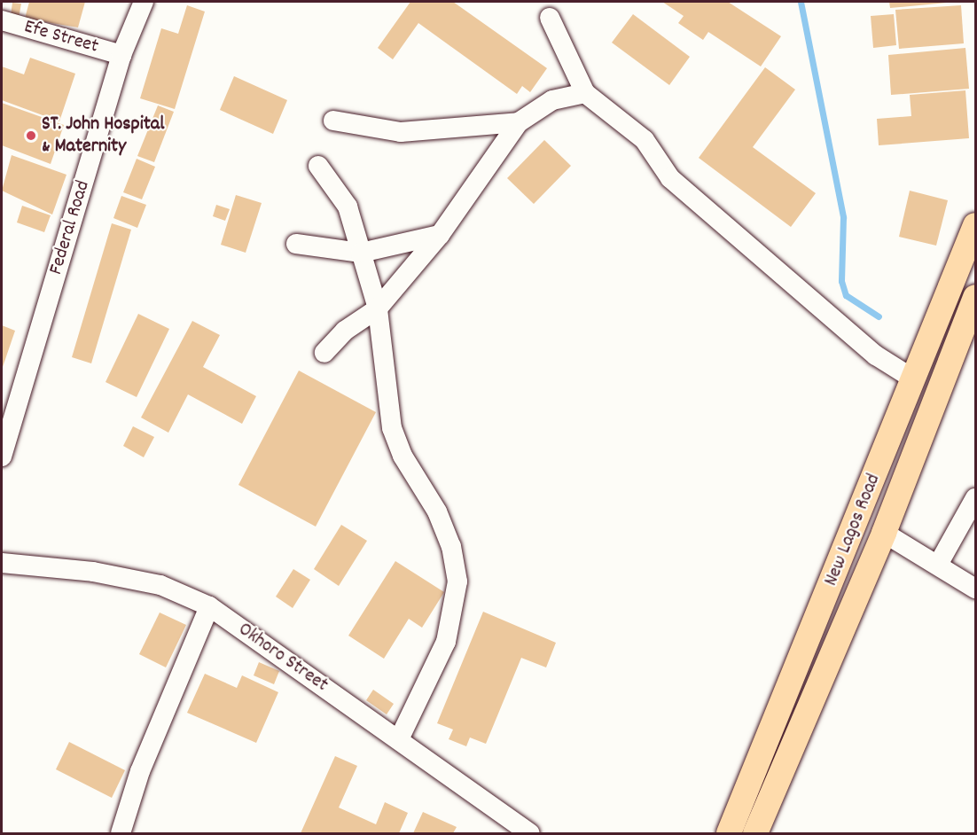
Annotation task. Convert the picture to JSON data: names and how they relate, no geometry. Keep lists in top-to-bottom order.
{
  "streets": {
    "main road": ["New Lagos Road"],
    "street": ["Efe Street", "Federal Road", "Okhoro Street"]
  },
  "crossings": [
    ["Efe Street", "Federal Road"]
  ],
  "places": ["ST. John Hospital & Maternity"]
}
